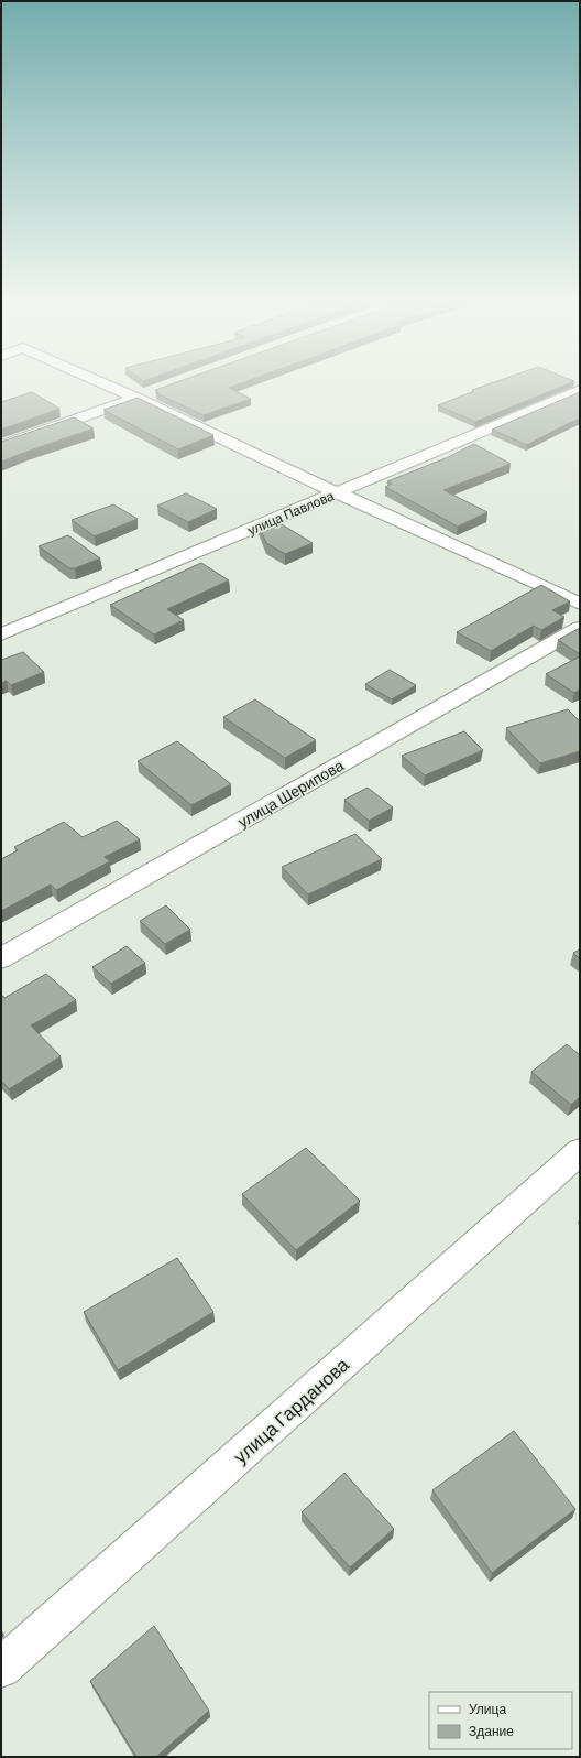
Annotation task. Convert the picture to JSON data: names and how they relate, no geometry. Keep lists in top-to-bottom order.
{
  "streets": {
    "street": ["улица Павлова", "улица Шерипова", "улица Гарданова"]
  },
  "legend": ["Улица", "Здание"]
}
